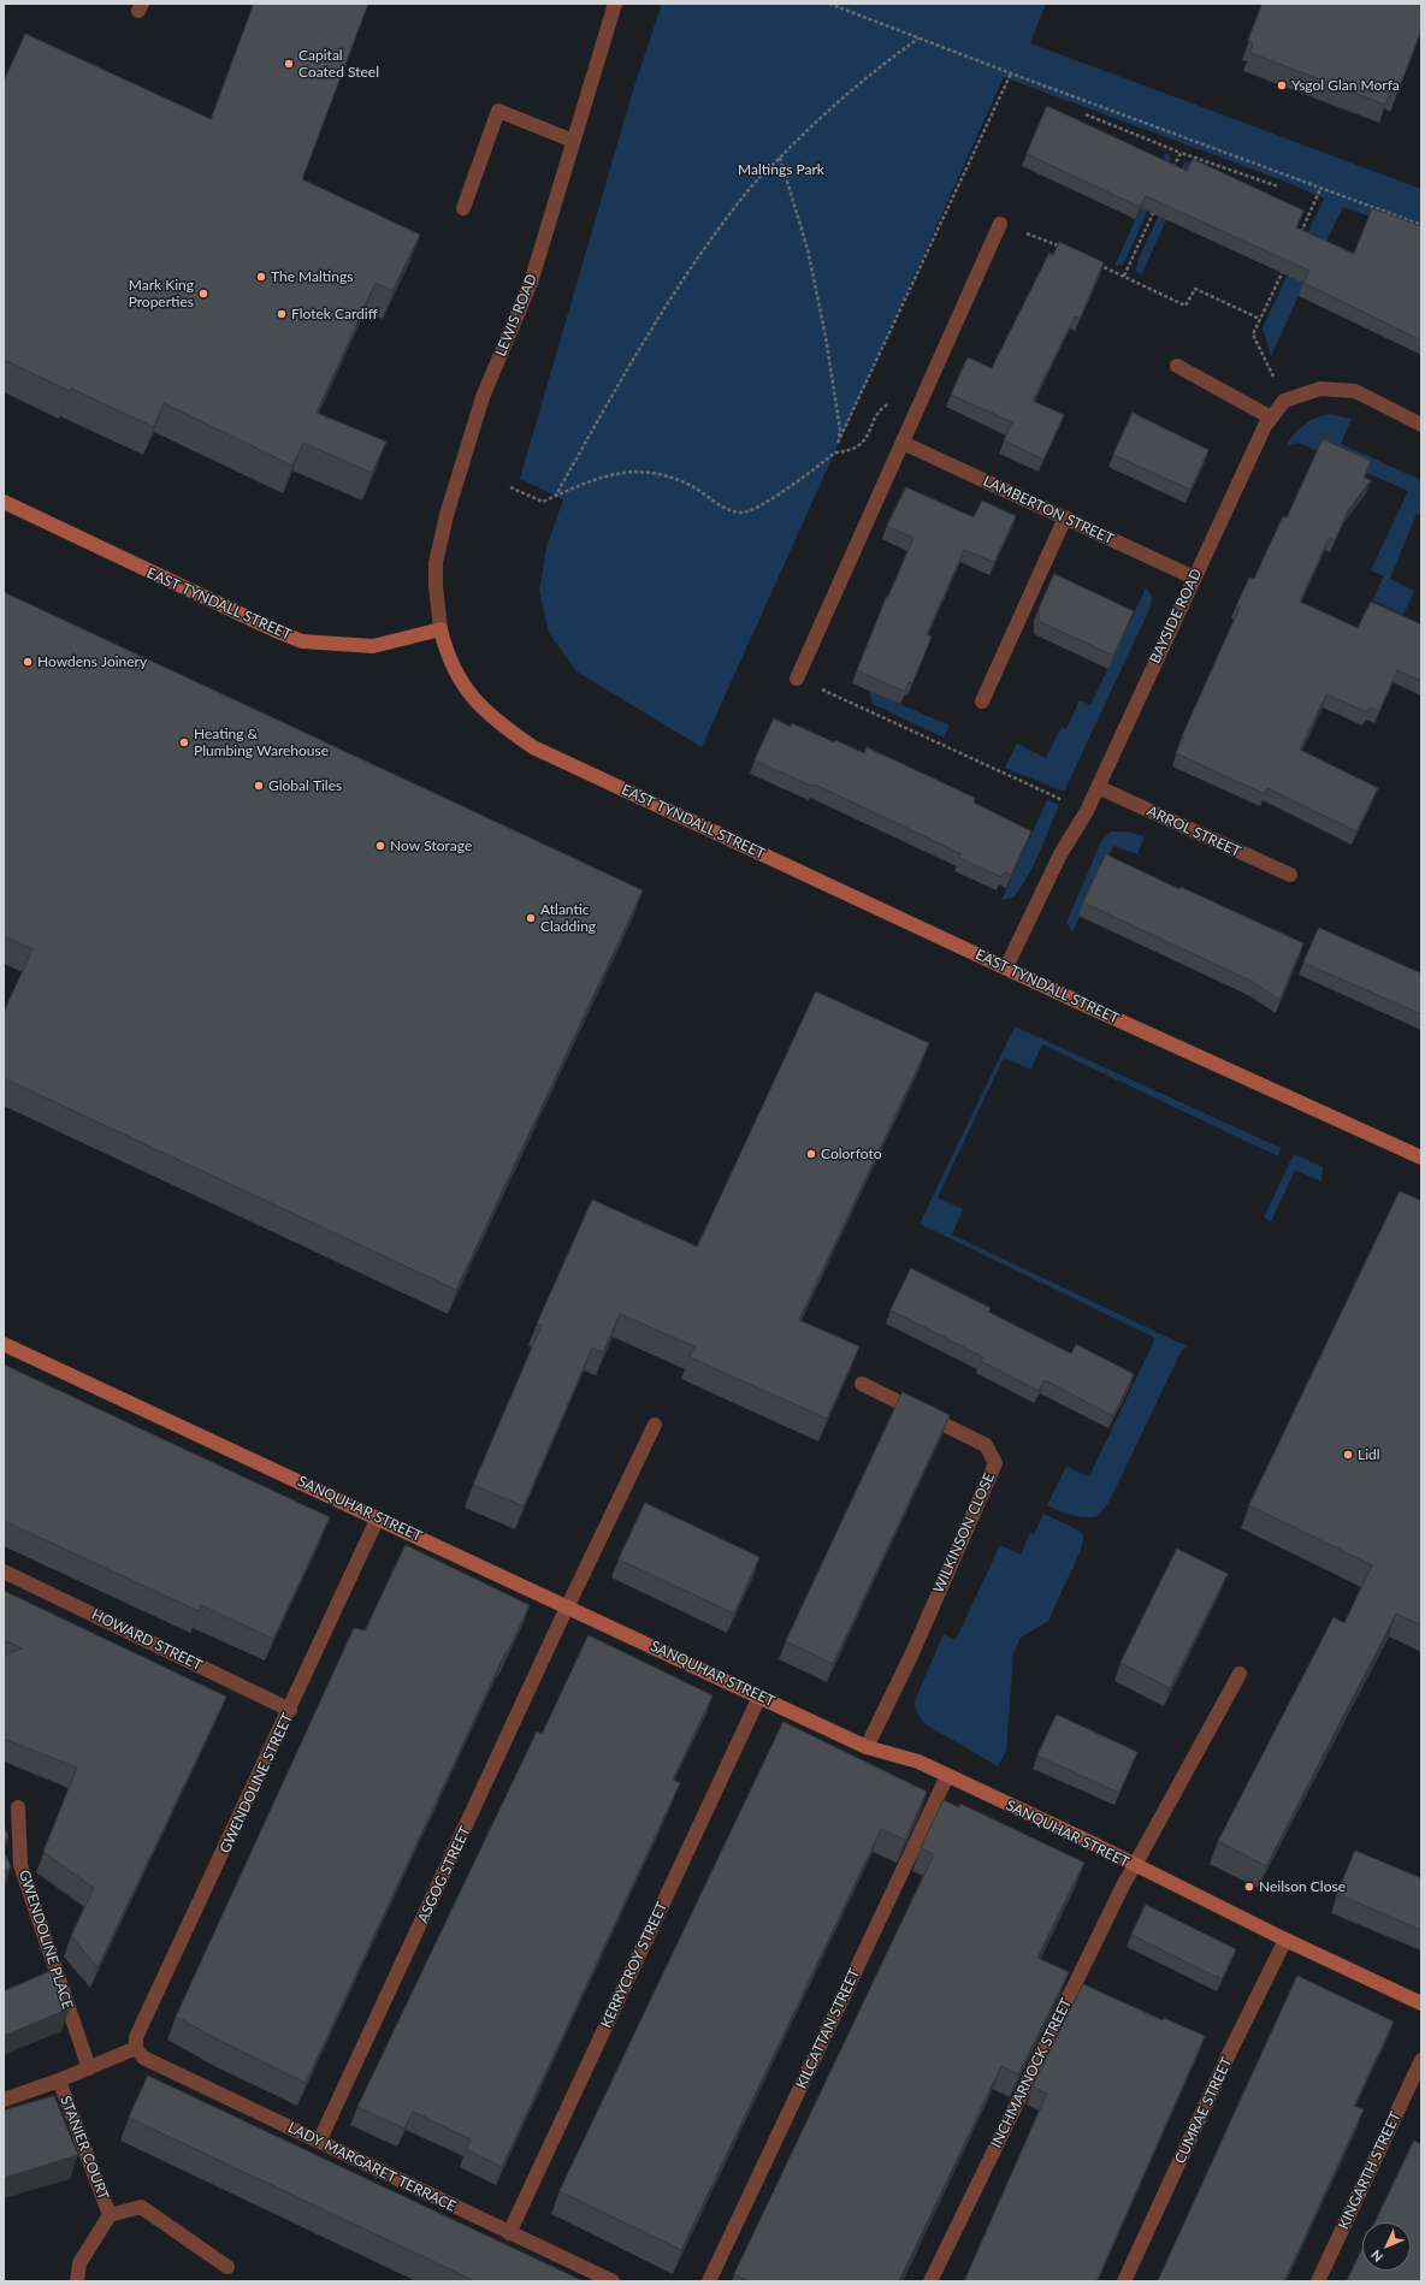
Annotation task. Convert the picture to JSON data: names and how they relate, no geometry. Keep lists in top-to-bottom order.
{
  "streets": {
    "street": [
      "LEWIS ROAD",
      "LAMBERTON STREET",
      "EAST TYNDALL STREET",
      "BAYSIDE ROAD",
      "ARROL STREET",
      "SANQUHAR STREET",
      "WILKINSON CLOSE",
      "HOWARD STREET",
      "GWENDOLINE STREET",
      "ASGOG STREET",
      "GWENDOLINE PLACE",
      "KERRYCROY STREET",
      "KILCATTAN STREET",
      "INCHMARNOCK STREET",
      "CUMRAE STREET",
      "STANIER COURT",
      "LADY MARGARET TERRACE",
      "KINGARTH STREET"
    ]
  },
  "crossings": [
    ["LEWIS ROAD", "EAST TYNDALL STREET"],
    ["LAMBERTON STREET", "BAYSIDE ROAD"],
    ["EAST TYNDALL STREET", "BAYSIDE ROAD"],
    ["BAYSIDE ROAD", "ARROL STREET"],
    ["SANQUHAR STREET", "WILKINSON CLOSE"],
    ["SANQUHAR STREET", "GWENDOLINE STREET"],
    ["SANQUHAR STREET", "ASGOG STREET"],
    ["SANQUHAR STREET", "KERRYCROY STREET"],
    ["SANQUHAR STREET", "KILCATTAN STREET"],
    ["SANQUHAR STREET", "INCHMARNOCK STREET"],
    ["SANQUHAR STREET", "CUMRAE STREET"],
    ["HOWARD STREET", "GWENDOLINE STREET"],
    ["GWENDOLINE STREET", "LADY MARGARET TERRACE"],
    ["ASGOG STREET", "LADY MARGARET TERRACE"],
    ["KERRYCROY STREET", "LADY MARGARET TERRACE"]
  ],
  "parks": ["Maltings Park"],
  "places": [
    "Capital Coated Steel",
    "Ysgol Glan Morfa",
    "The Maltings",
    "Mark King Properties",
    "Flotek Cardiff",
    "Howdens Joinery",
    "Heating & Plumbing Warehouse",
    "Global Tiles",
    "Now Storage",
    "Atlantic Cladding",
    "Colorfoto",
    "Lidl",
    "Neilson Close"
  ],
  "north": "bottom left"
}
